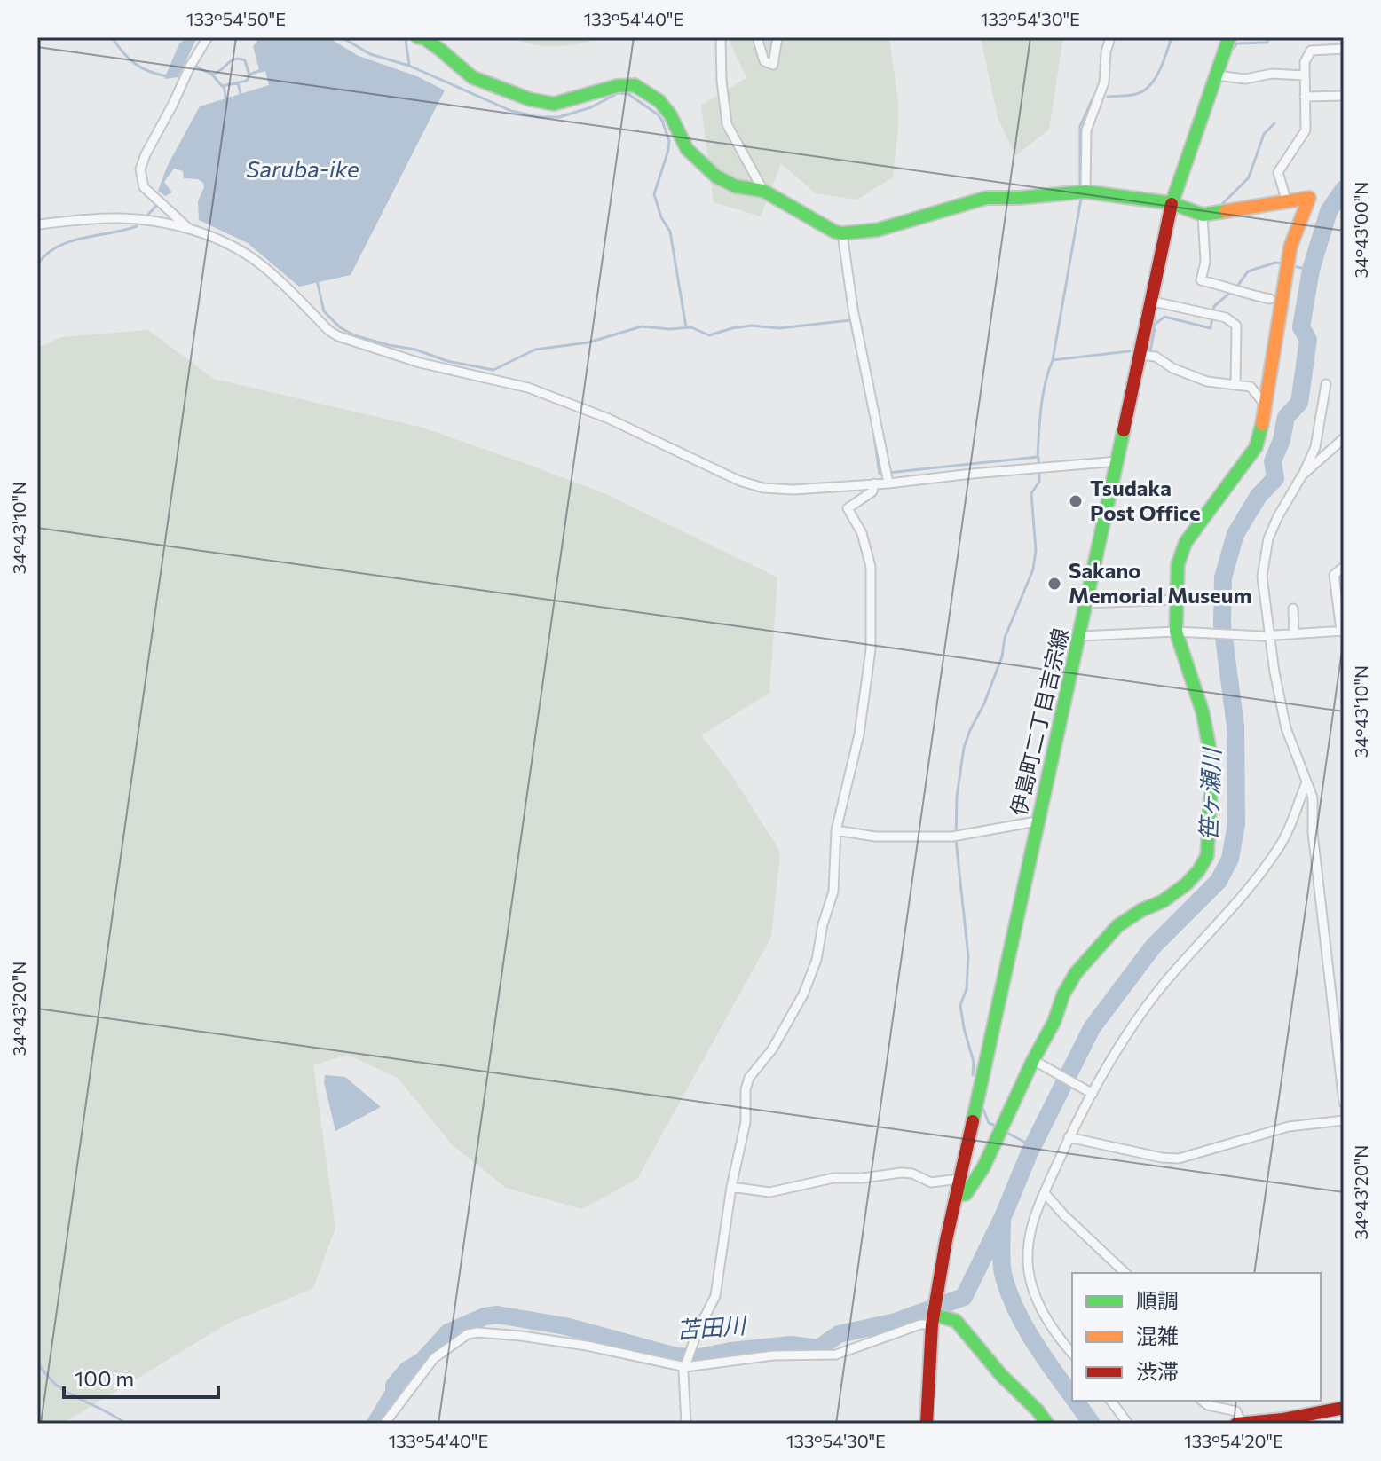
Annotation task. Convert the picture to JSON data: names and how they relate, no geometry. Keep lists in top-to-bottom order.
{
  "streets": {
    "street": ["伊島町二丁目吉宗線"]
  },
  "water": ["Saruba-ike", "笹ヶ瀬川", "苫田川"],
  "places": ["Tsudaka Post Office", "Sakano Memorial Museum"],
  "legend": ["順調", "混雑", "渋滞"],
  "scale_bar": "100 m",
  "coordinates": [
    "133°54'50\"E",
    "133°54'40\"E",
    "133°54'30\"E",
    "34°43'00\"N",
    "34°43'10\"N",
    "34°43'20\"N",
    "133°54'20\"E"
  ]
}
